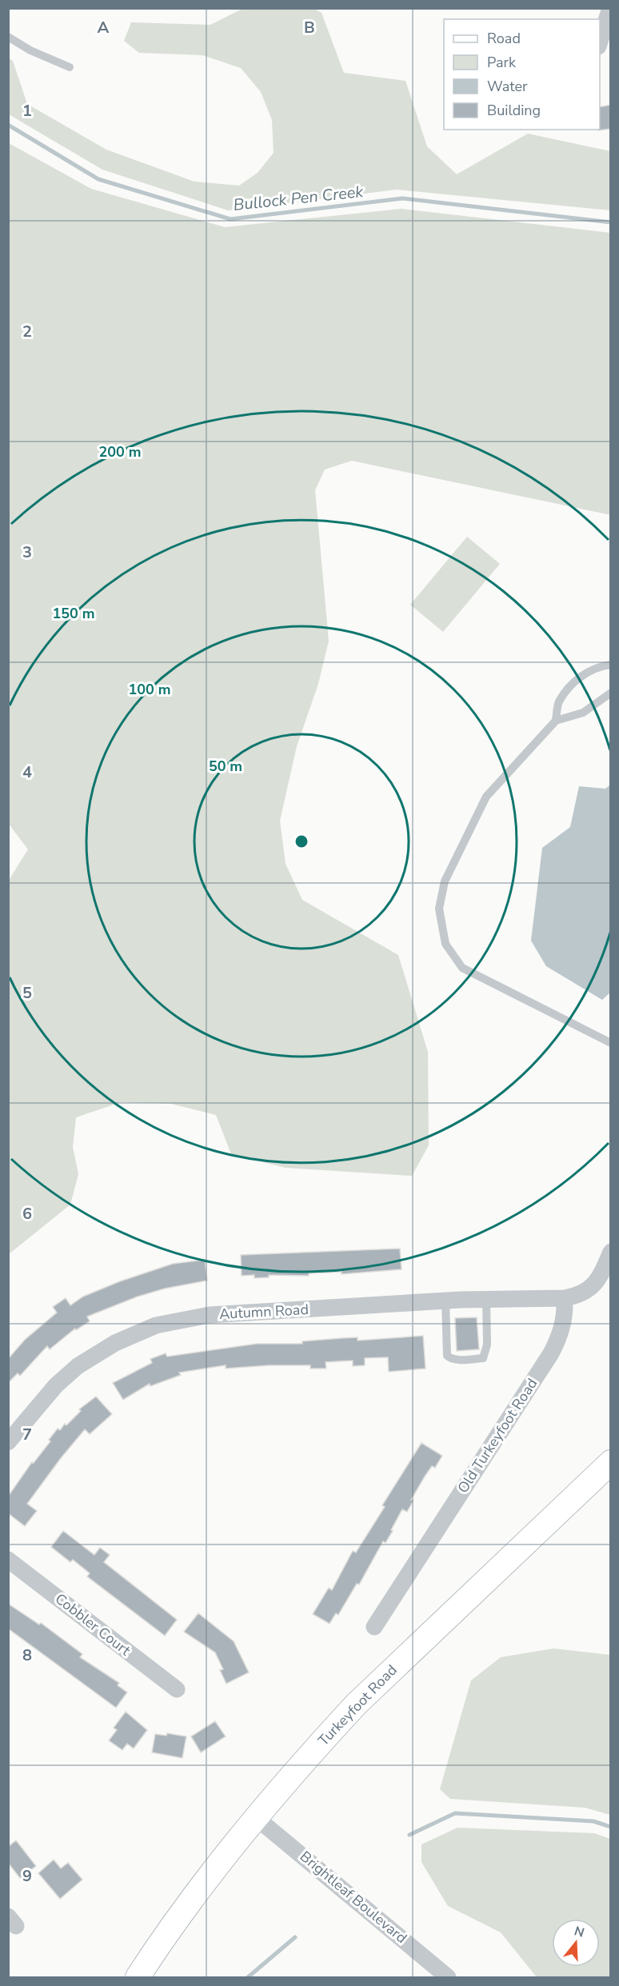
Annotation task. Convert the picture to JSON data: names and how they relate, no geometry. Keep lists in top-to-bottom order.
{
  "streets": {
    "main road": ["Turkeyfoot Road"],
    "street": [
      "Autumn Road",
      "Old Turkeyfoot Road",
      "Cobbler Court",
      "Brightleaf Boulevard"
    ]
  },
  "crossings": [
    ["Autumn Road", "Old Turkeyfoot Road"],
    ["Turkeyfoot Road", "Brightleaf Boulevard"]
  ],
  "water": ["Bullock Pen Creek"],
  "legend": [
    "Road",
    "Park",
    "Water",
    "Building"
  ],
  "north": "top",
  "grid": {
    "columns": ["A", "B"],
    "rows": [
      "1",
      "2",
      "3",
      "4",
      "5",
      "6",
      "7",
      "8",
      "9"
    ]
  },
  "rings": [
    "200 m",
    "150 m",
    "100 m",
    "50 m"
  ]
}
